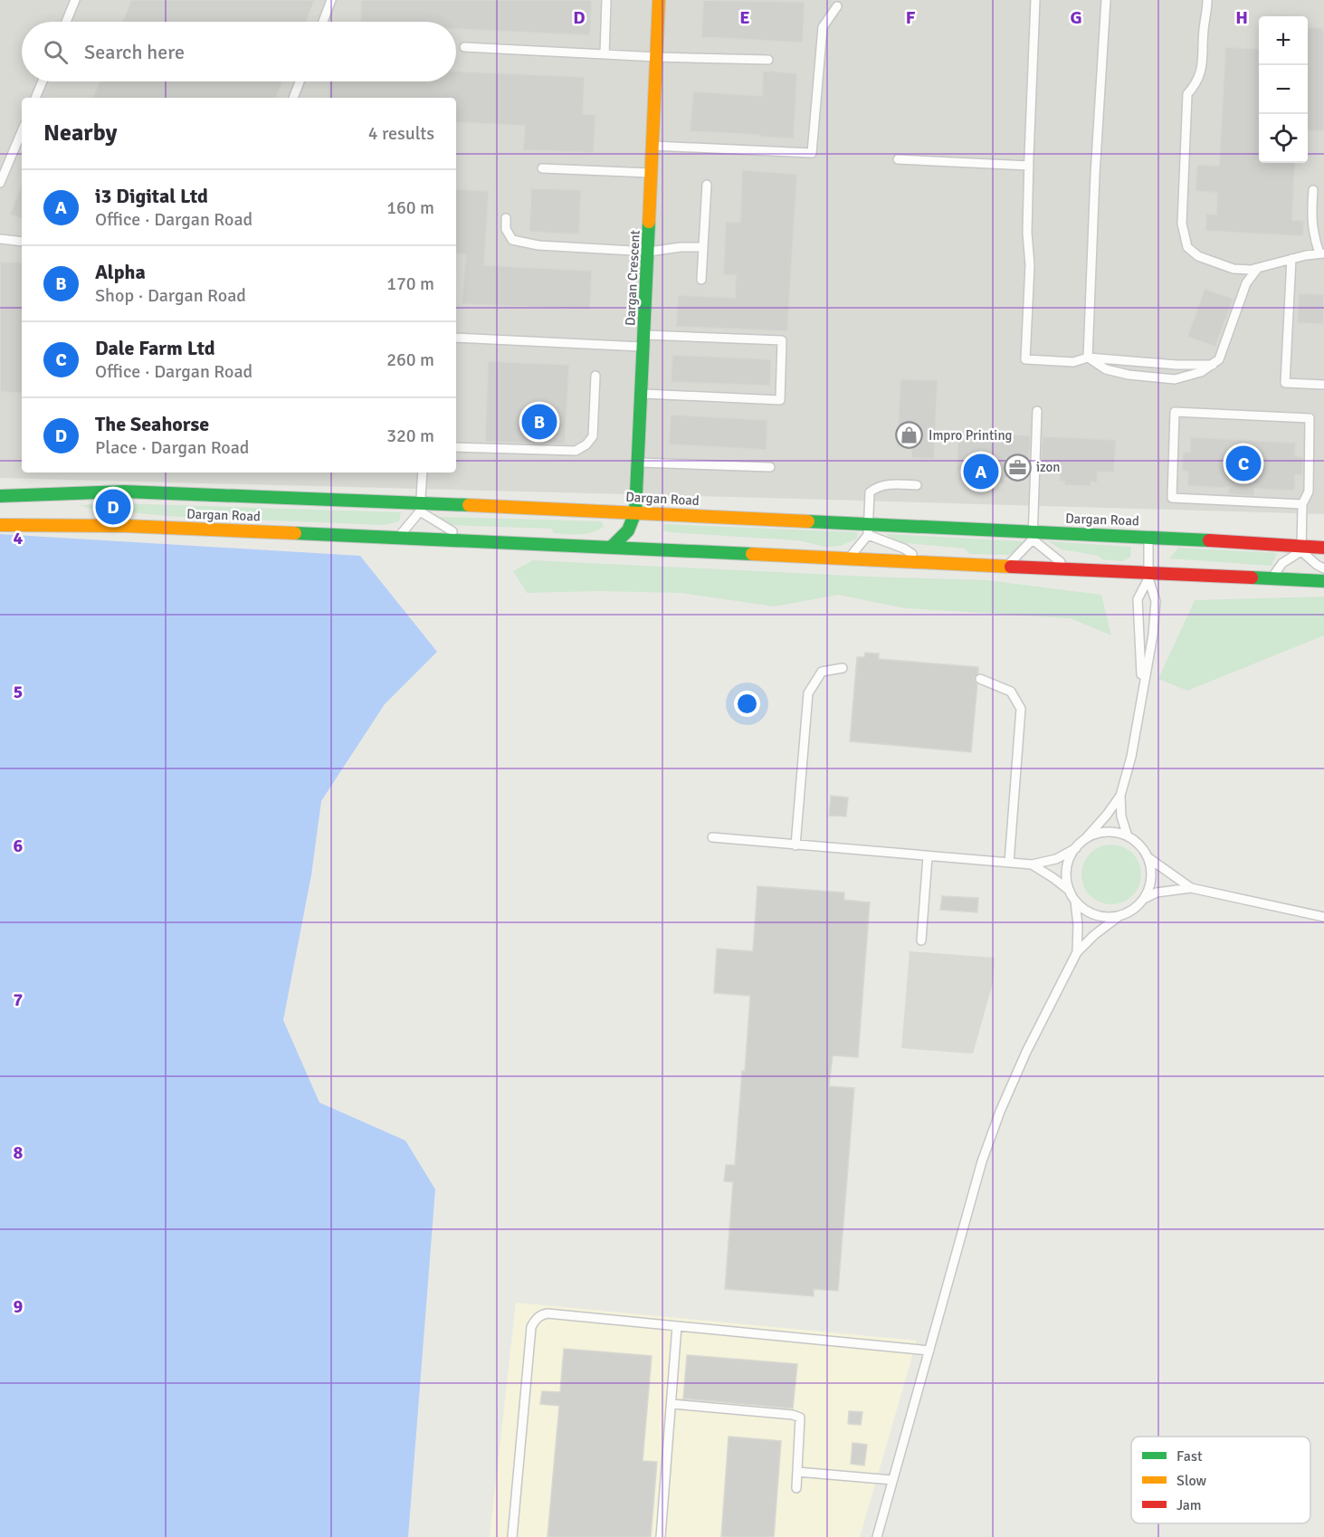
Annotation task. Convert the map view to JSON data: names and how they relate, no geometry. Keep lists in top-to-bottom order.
{
  "streets": {
    "street": ["Dargan Crescent", "Dargan Road"]
  },
  "crossings": [
    ["Dargan Crescent", "Dargan Road"]
  ],
  "places": {
    "shop": ["Impro Printing"],
    "office": ["izon"]
  },
  "legend": ["Fast", "Slow", "Jam"],
  "page": {
    "map_buttons": ["+", "−"],
    "search": "Search here",
    "heading": ["Nearby", "4 results"],
    "list": [
      {
        "mark": "A",
        "name": "i3 Digital Ltd",
        "note": "Office · Dargan Road",
        "value": "160 m"
      },
      {
        "mark": "B",
        "name": "Alpha",
        "note": "Shop · Dargan Road",
        "value": "170 m"
      },
      {
        "mark": "C",
        "name": "Dale Farm Ltd",
        "note": "Office · Dargan Road",
        "value": "260 m"
      },
      {
        "mark": "D",
        "name": "The Seahorse",
        "note": "Place · Dargan Road",
        "value": "320 m"
      }
    ],
    "pins": [
      "B",
      "C",
      "A",
      "D"
    ]
  },
  "grid": {
    "columns": [
      "D",
      "E",
      "F",
      "G",
      "H"
    ],
    "rows": [
      "4",
      "5",
      "6",
      "7",
      "8",
      "9"
    ]
  }
}
